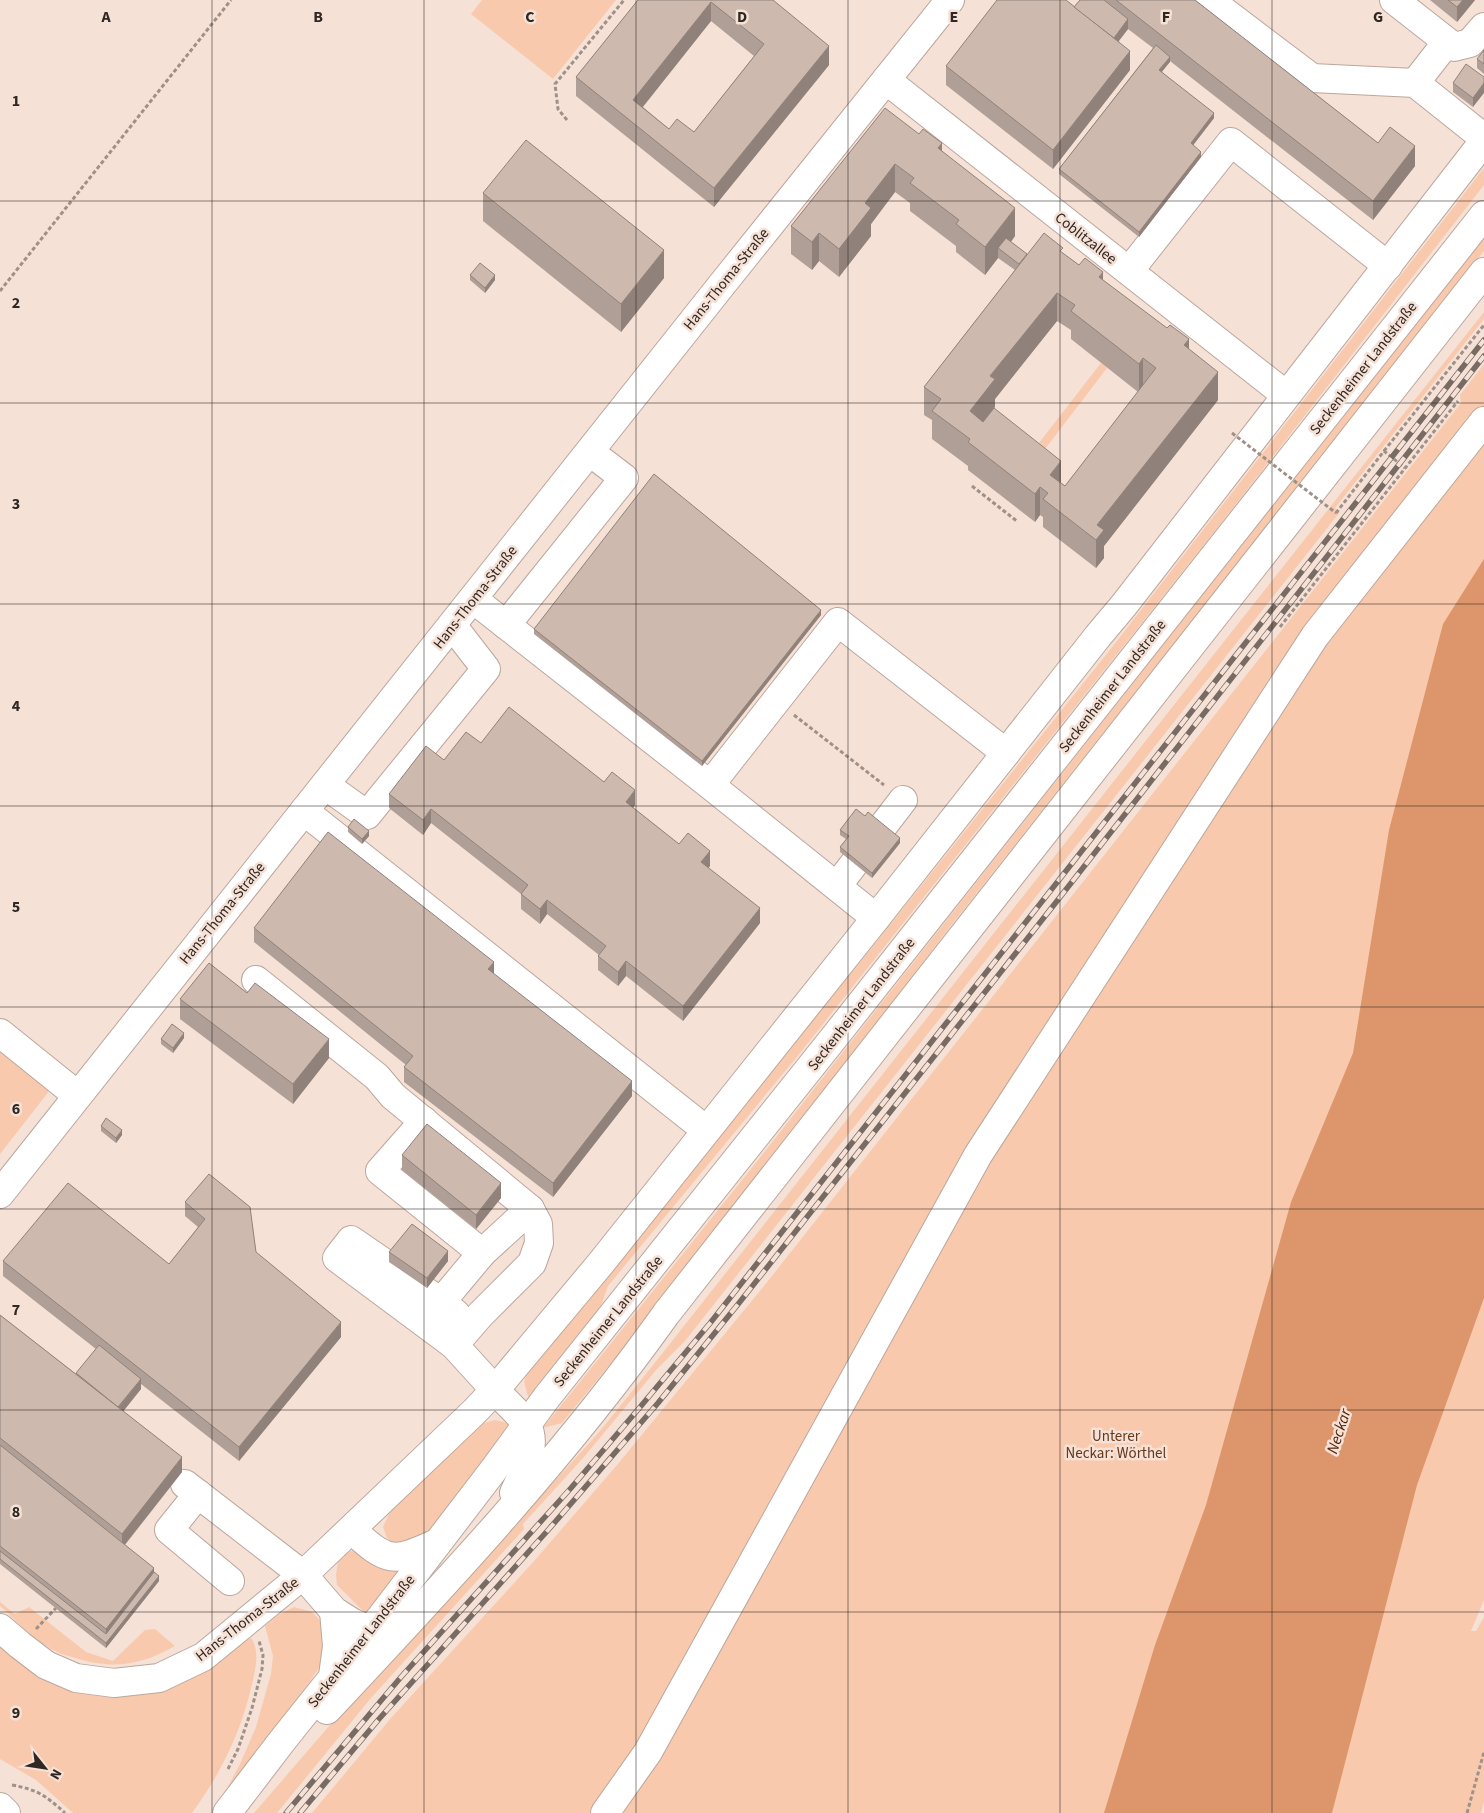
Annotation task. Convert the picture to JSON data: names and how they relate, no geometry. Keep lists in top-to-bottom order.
{
  "streets": {
    "main road": ["Coblitzallee", "Hans-Thoma-Straße", "Seckenheimer Landstraße"]
  },
  "crossings": [
    ["Coblitzallee", "Hans-Thoma-Straße"]
  ],
  "water": ["Neckar"],
  "parks": ["Unterer Neckar: Wörthel"],
  "north": "bottom right",
  "grid": {
    "columns": [
      "A",
      "B",
      "C",
      "D",
      "E",
      "F",
      "G"
    ],
    "rows": [
      "1",
      "2",
      "3",
      "4",
      "5",
      "6",
      "7",
      "8",
      "9"
    ]
  }
}
